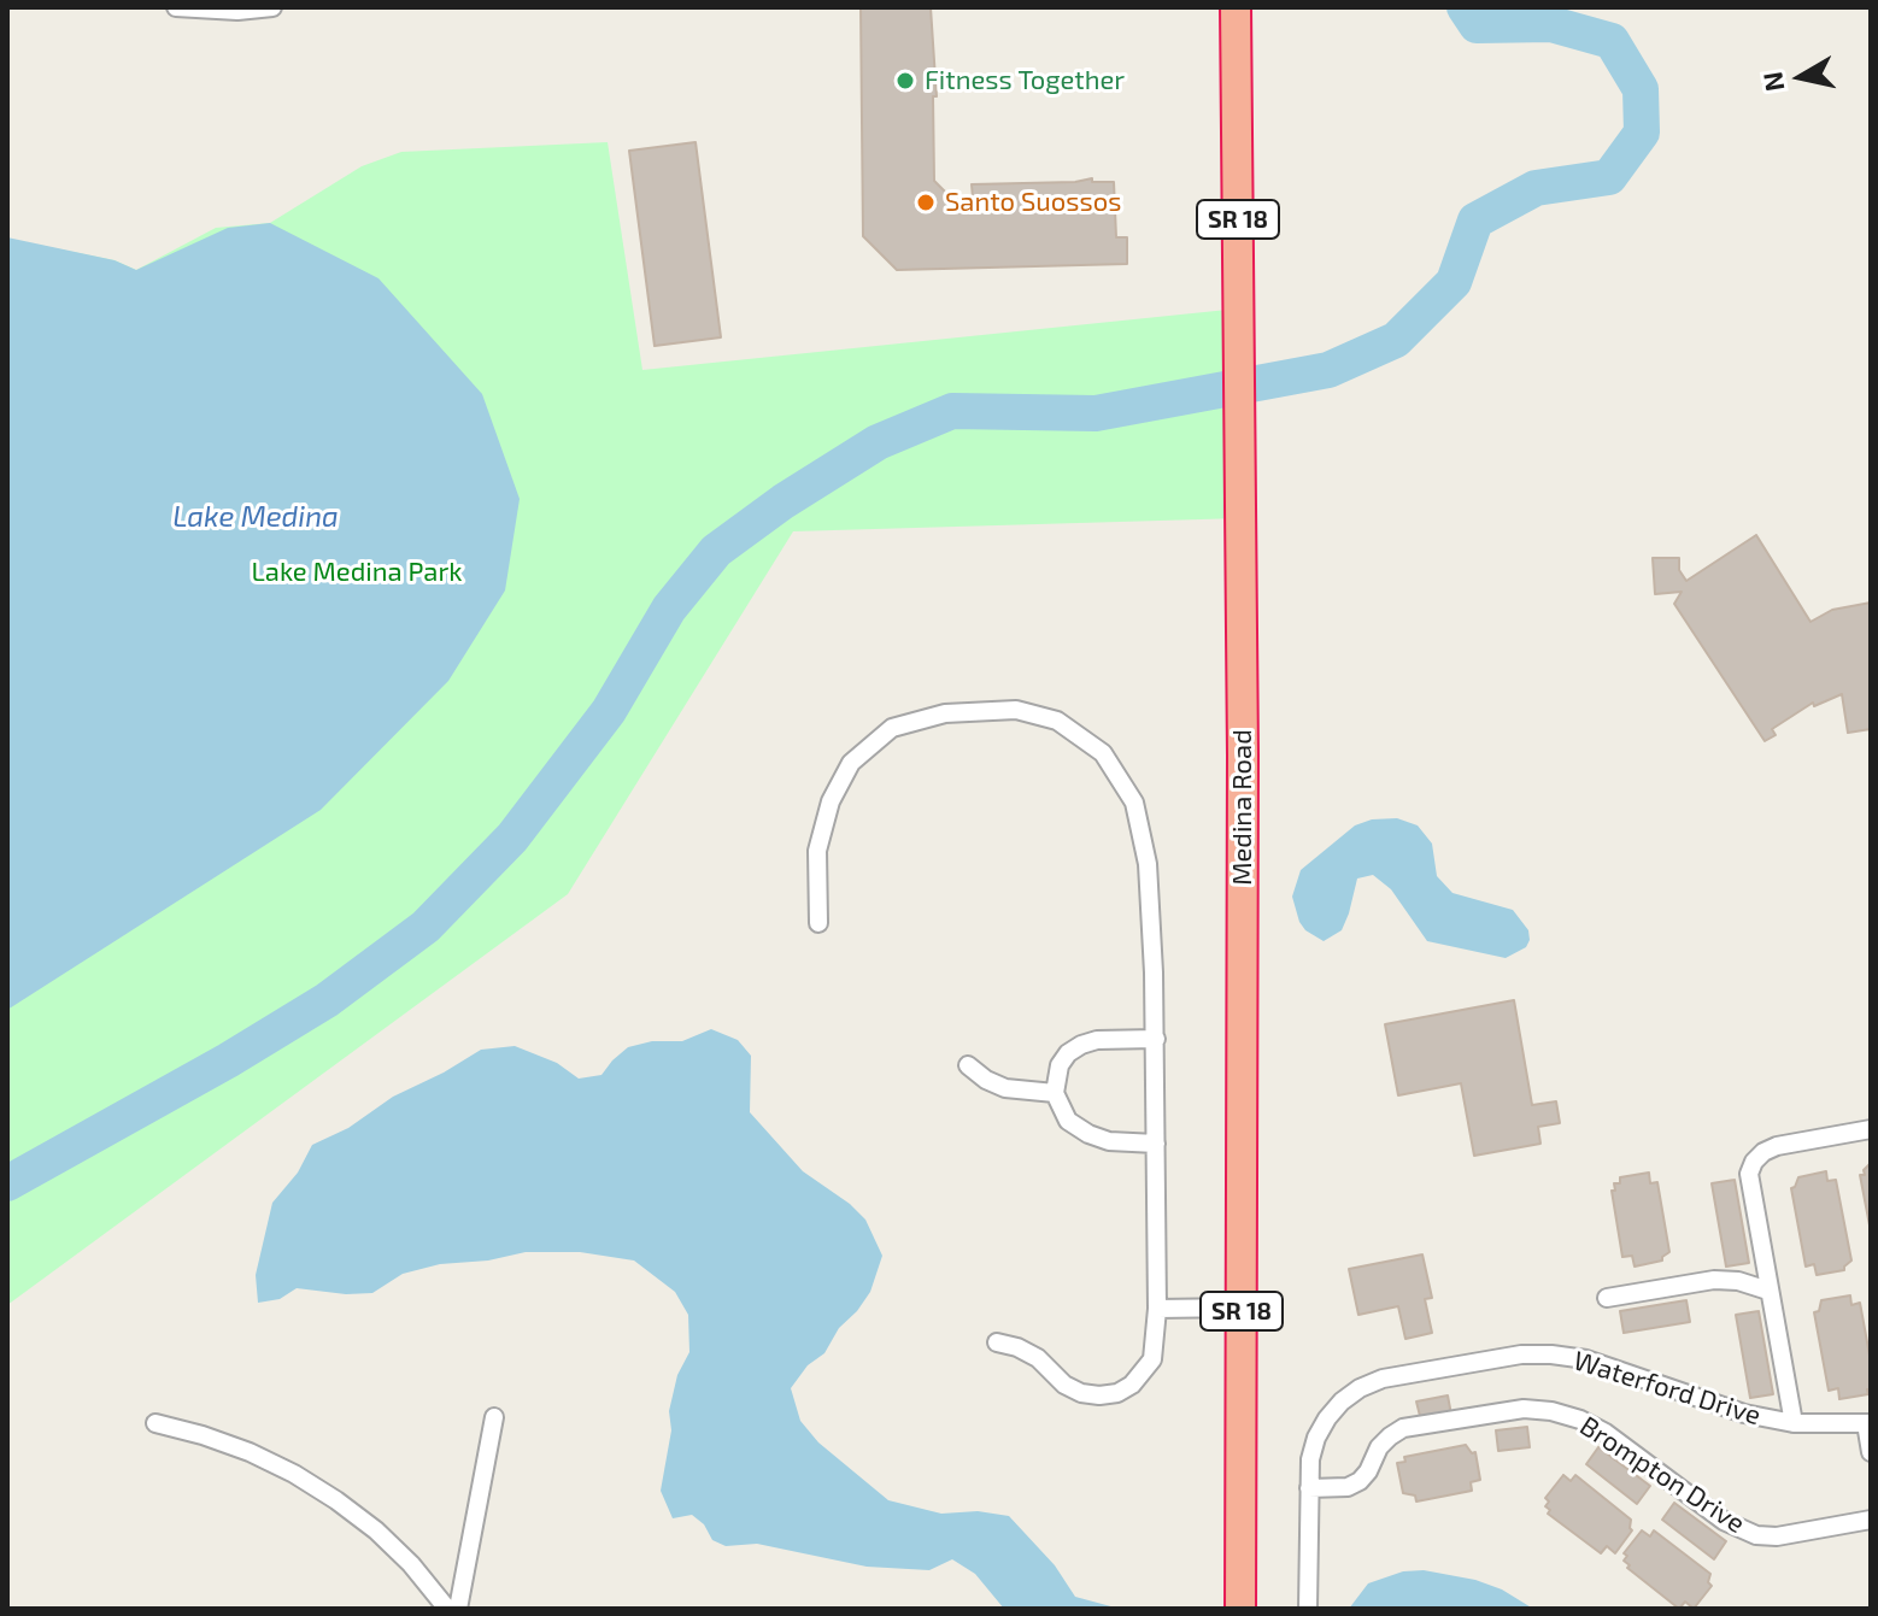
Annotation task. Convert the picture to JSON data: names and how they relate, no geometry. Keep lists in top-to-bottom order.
{
  "streets": {
    "highway": ["SR 18", "Medina Road"],
    "street": ["Waterford Drive", "Brompton Drive"]
  },
  "crossings": [
    ["Waterford Drive", "Brompton Drive"]
  ],
  "water": ["Lake Medina"],
  "parks": ["Lake Medina Park"],
  "places": ["Fitness Together", "Santo Suossos"],
  "north": "left"
}
